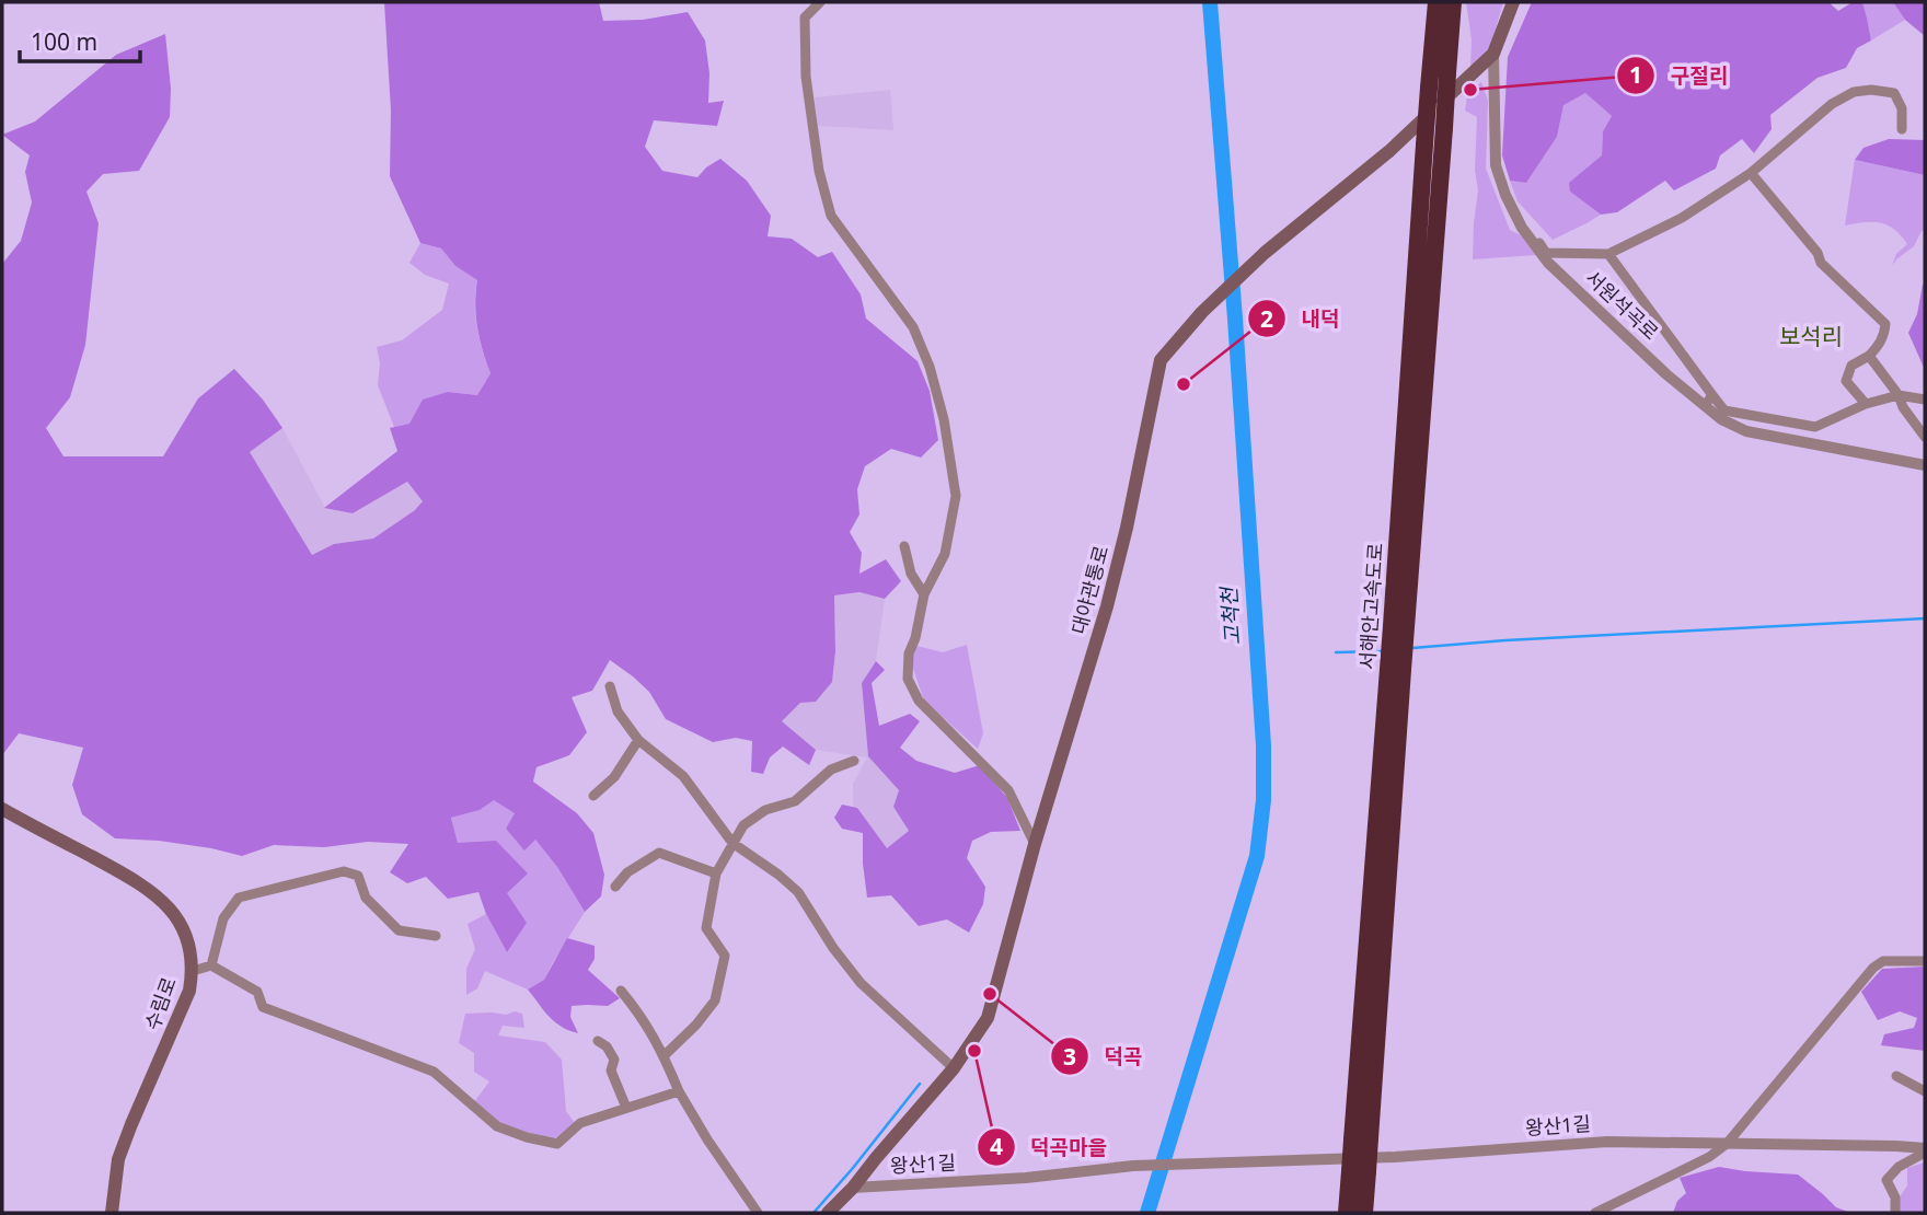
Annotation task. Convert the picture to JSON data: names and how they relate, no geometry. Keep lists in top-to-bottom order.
{
  "streets": {
    "highway": ["서해안고속도로"],
    "main road": ["서원석곡로", "대야관통로", "수림로"],
    "street": ["왕산1길"]
  },
  "crossings": [
    ["서원석곡로", "대야관통로"],
    ["대야관통로", "왕산1길"]
  ],
  "districts": ["보석리"],
  "water": ["고척천"],
  "places": [
    "구절리",
    "내덕",
    "덕곡",
    "덕곡마을"
  ],
  "scale_bar": "100 m"
}
